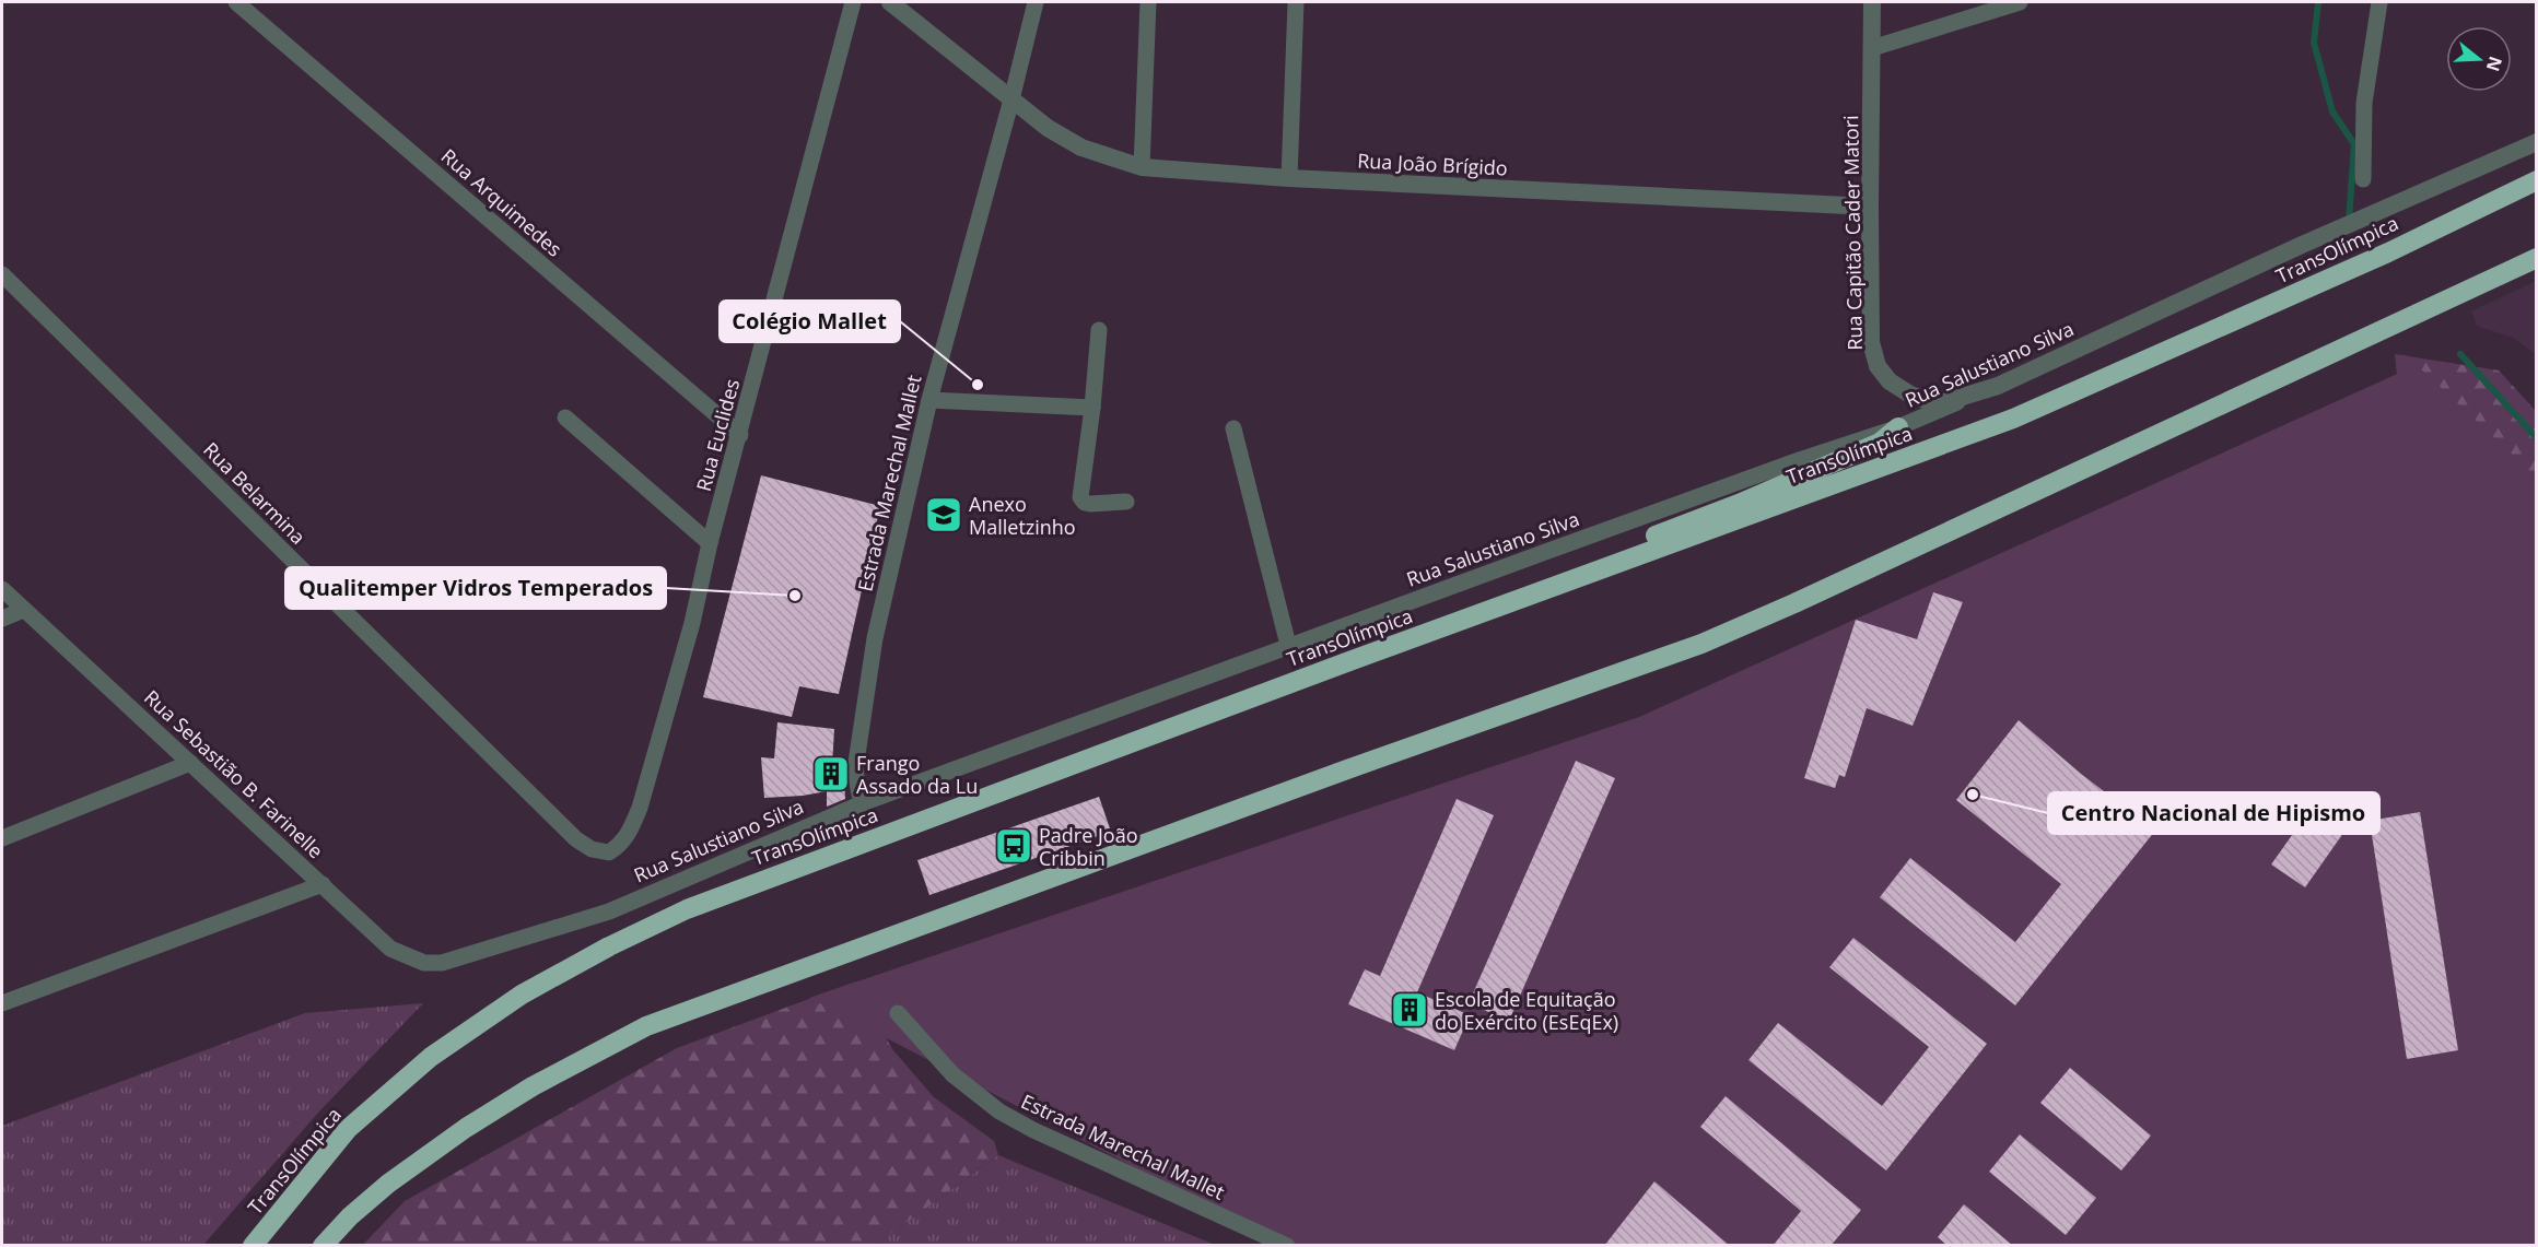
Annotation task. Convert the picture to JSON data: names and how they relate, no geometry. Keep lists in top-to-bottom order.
{
  "streets": {
    "highway": ["TransOlímpica"],
    "street": [
      "Rua João Brígido",
      "Rua Arquimedes",
      "Rua Capitão Cader Matori",
      "Rua Salustiano Silva",
      "Rua Euclides",
      "Estrada Marechal Mallet",
      "Rua Belarmina",
      "Rua Sebastião B. Farinelle"
    ]
  },
  "crossings": [
    ["Rua João Brígido", "Rua Capitão Cader Matori"],
    ["Rua João Brígido", "Estrada Marechal Mallet"],
    ["Rua Arquimedes", "Rua Euclides"],
    ["Rua Capitão Cader Matori", "Rua Salustiano Silva"],
    ["Rua Salustiano Silva", "Estrada Marechal Mallet"],
    ["Rua Salustiano Silva", "Rua Sebastião B. Farinelle"],
    ["Rua Euclides", "Rua Belarmina"]
  ],
  "places": {
    "other": ["Colégio Mallet", "Qualitemper Vidros Temperados", "Centro Nacional de Hipismo"],
    "school or university": ["Anexo Malletzinho"],
    "building": ["Frango Assado da Lu", "Escola de Equitação do Exército (EsEqEx)"],
    "bus stop": ["Padre João Cribbin"]
  },
  "north": "right"
}
